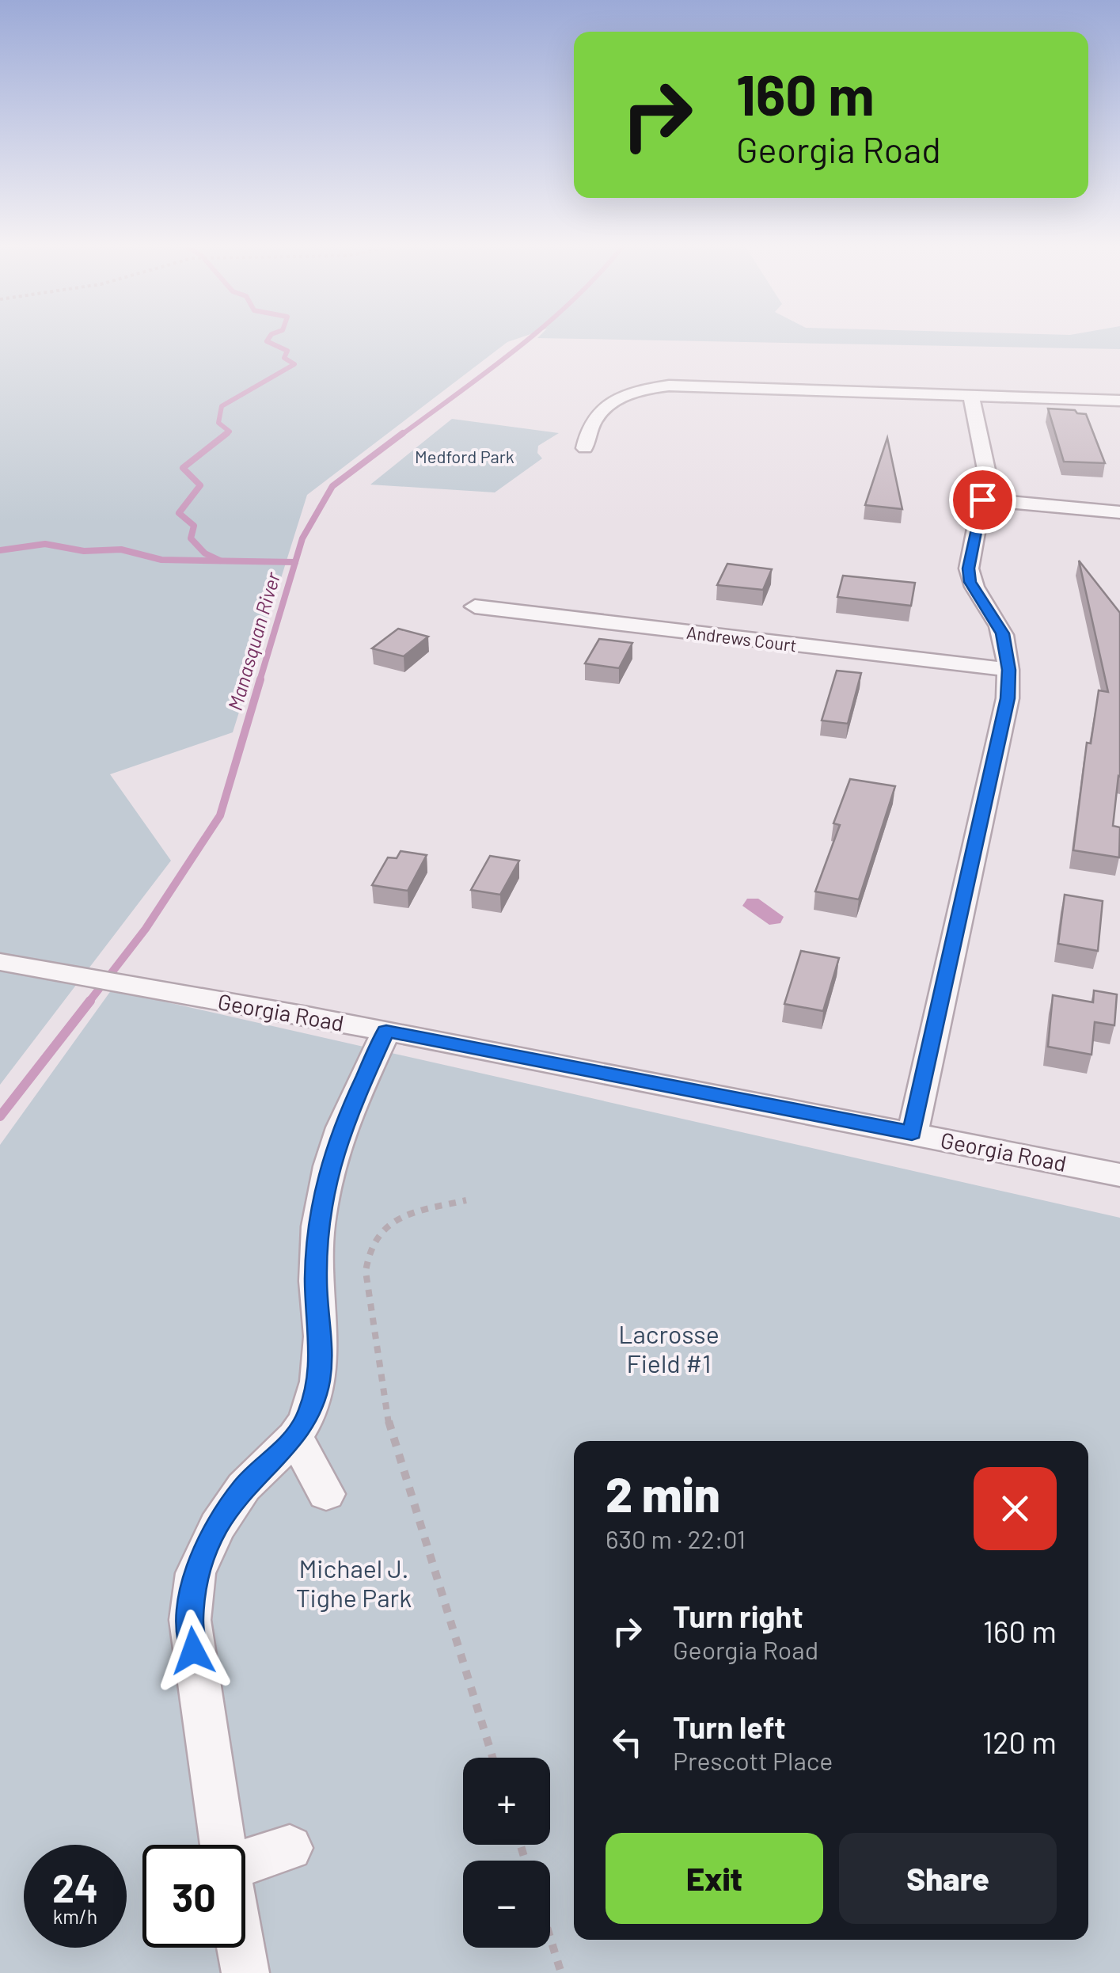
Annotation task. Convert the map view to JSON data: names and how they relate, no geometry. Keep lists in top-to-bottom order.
{
  "streets": {
    "street": ["Andrews Court", "Georgia Road"]
  },
  "water": ["Manasquan River"],
  "parks": ["Medford Park", "Lacrosse Field #1", "Michael J. Tighe Park"],
  "page": {
    "turn": ["160 m", "Georgia Road"],
    "heading": ["2 min", "630 m · 22:01"],
    "list": [
      {
        "name": "Turn right",
        "note": "Georgia Road",
        "value": "160 m"
      },
      {
        "name": "Turn left",
        "note": "Prescott Place",
        "value": "120 m"
      }
    ],
    "map_buttons": ["+", "−"],
    "buttons": ["Exit", "Share"],
    "speed": "24 km/h",
    "limit": "30"
  }
}
